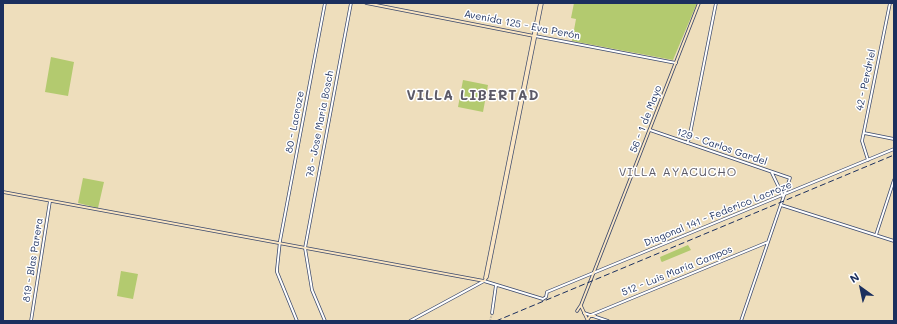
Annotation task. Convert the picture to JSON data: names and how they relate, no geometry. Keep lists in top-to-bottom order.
{
  "streets": {
    "main road": ["Avenida 125 - Eva Perón", "56 - 1 de Mayo"],
    "street": [
      "42 - Perdriel",
      "80 - Lacroze",
      "78 - Jose Maria Bosch",
      "129 - Carlos Gardel",
      "Diagonal 141 - Federico Lacroze",
      "819 - Blas Parera",
      "512 - Luis María Campos"
    ]
  },
  "crossings": [
    ["Avenida 125 - Eva Perón", "56 - 1 de Mayo"],
    ["42 - Perdriel", "Diagonal 141 - Federico Lacroze"],
    ["56 - 1 de Mayo", "129 - Carlos Gardel"],
    ["56 - 1 de Mayo", "Diagonal 141 - Federico Lacroze"],
    ["129 - Carlos Gardel", "Diagonal 141 - Federico Lacroze"]
  ],
  "districts": ["VILLA LIBERTAD", "VILLA AYACUCHO"],
  "north": "top left"
}
